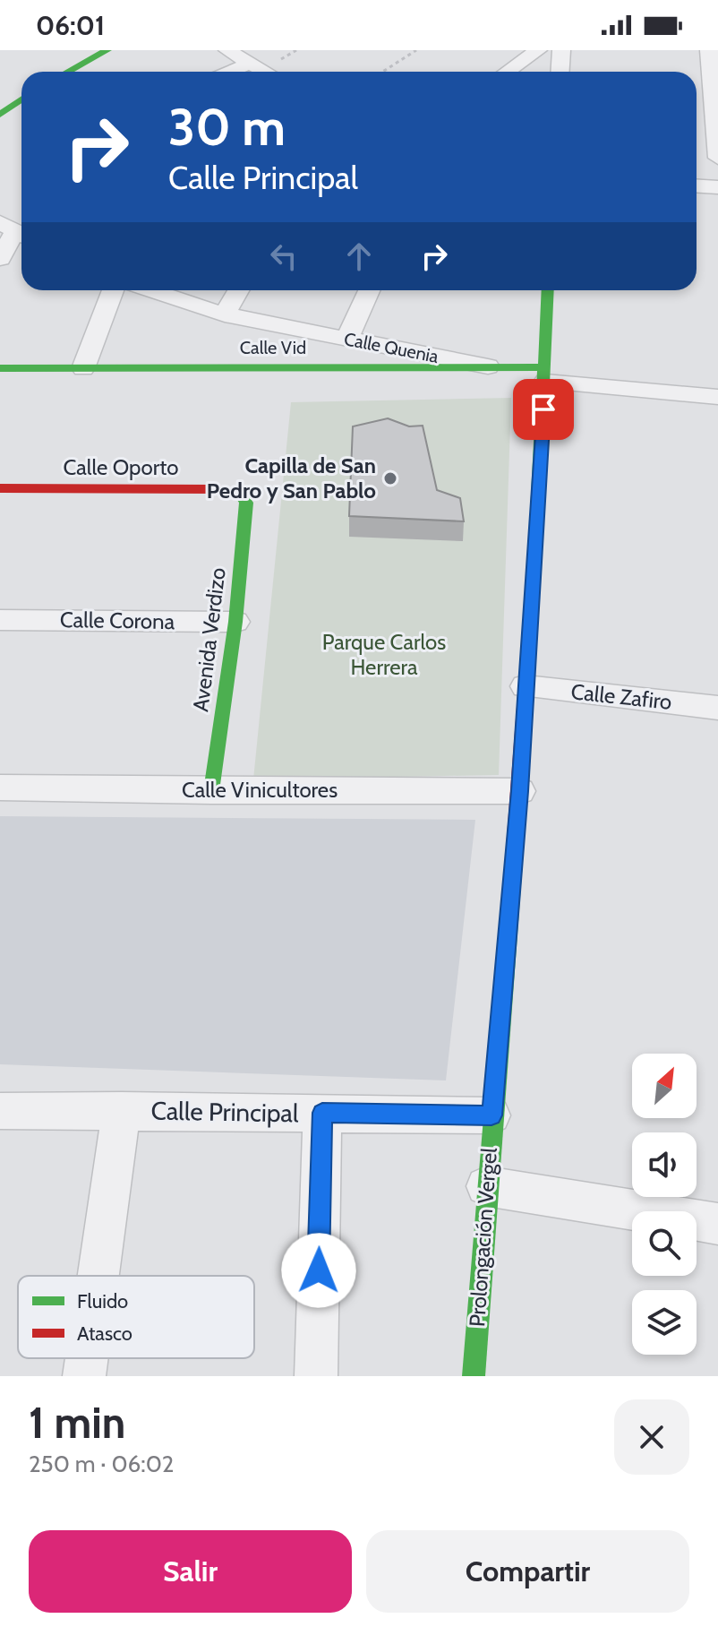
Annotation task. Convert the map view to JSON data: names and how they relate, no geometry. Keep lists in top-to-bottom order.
{
  "streets": {
    "street": [
      "Calle Vid",
      "Calle Quenia",
      "Calle Oporto",
      "Calle Corona",
      "Avenida Verdizo",
      "Calle Zafiro",
      "Calle Vinicultores",
      "Calle Principal",
      "Prolongación Vergel"
    ]
  },
  "crossings": [
    ["Calle Vid", "Calle Quenia"],
    ["Calle Vid", "Prolongación Vergel"],
    ["Calle Oporto", "Avenida Verdizo"],
    ["Calle Corona", "Avenida Verdizo"],
    ["Avenida Verdizo", "Calle Vinicultores"],
    ["Calle Zafiro", "Prolongación Vergel"],
    ["Calle Vinicultores", "Prolongación Vergel"],
    ["Calle Principal", "Prolongación Vergel"]
  ],
  "parks": ["Parque Carlos Herrera"],
  "places": ["Capilla de San Pedro y San Pablo"],
  "legend": ["Fluido", "Atasco"],
  "north": "top right",
  "page": {
    "status": "06:01",
    "turn": ["30 m", "Calle Principal"],
    "heading": ["1 min", "250 m · 06:02"],
    "buttons": ["Salir", "Compartir"]
  }
}
